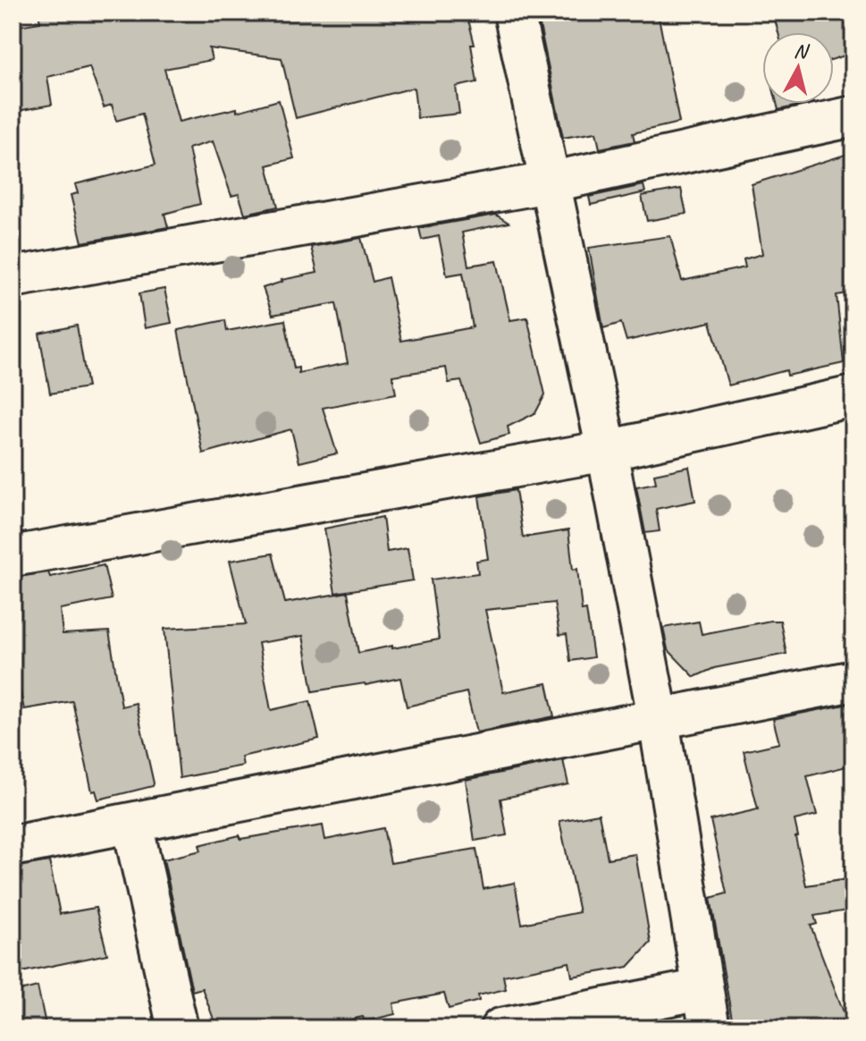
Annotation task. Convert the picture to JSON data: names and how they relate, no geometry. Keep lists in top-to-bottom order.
{
  "north": "top"
}
